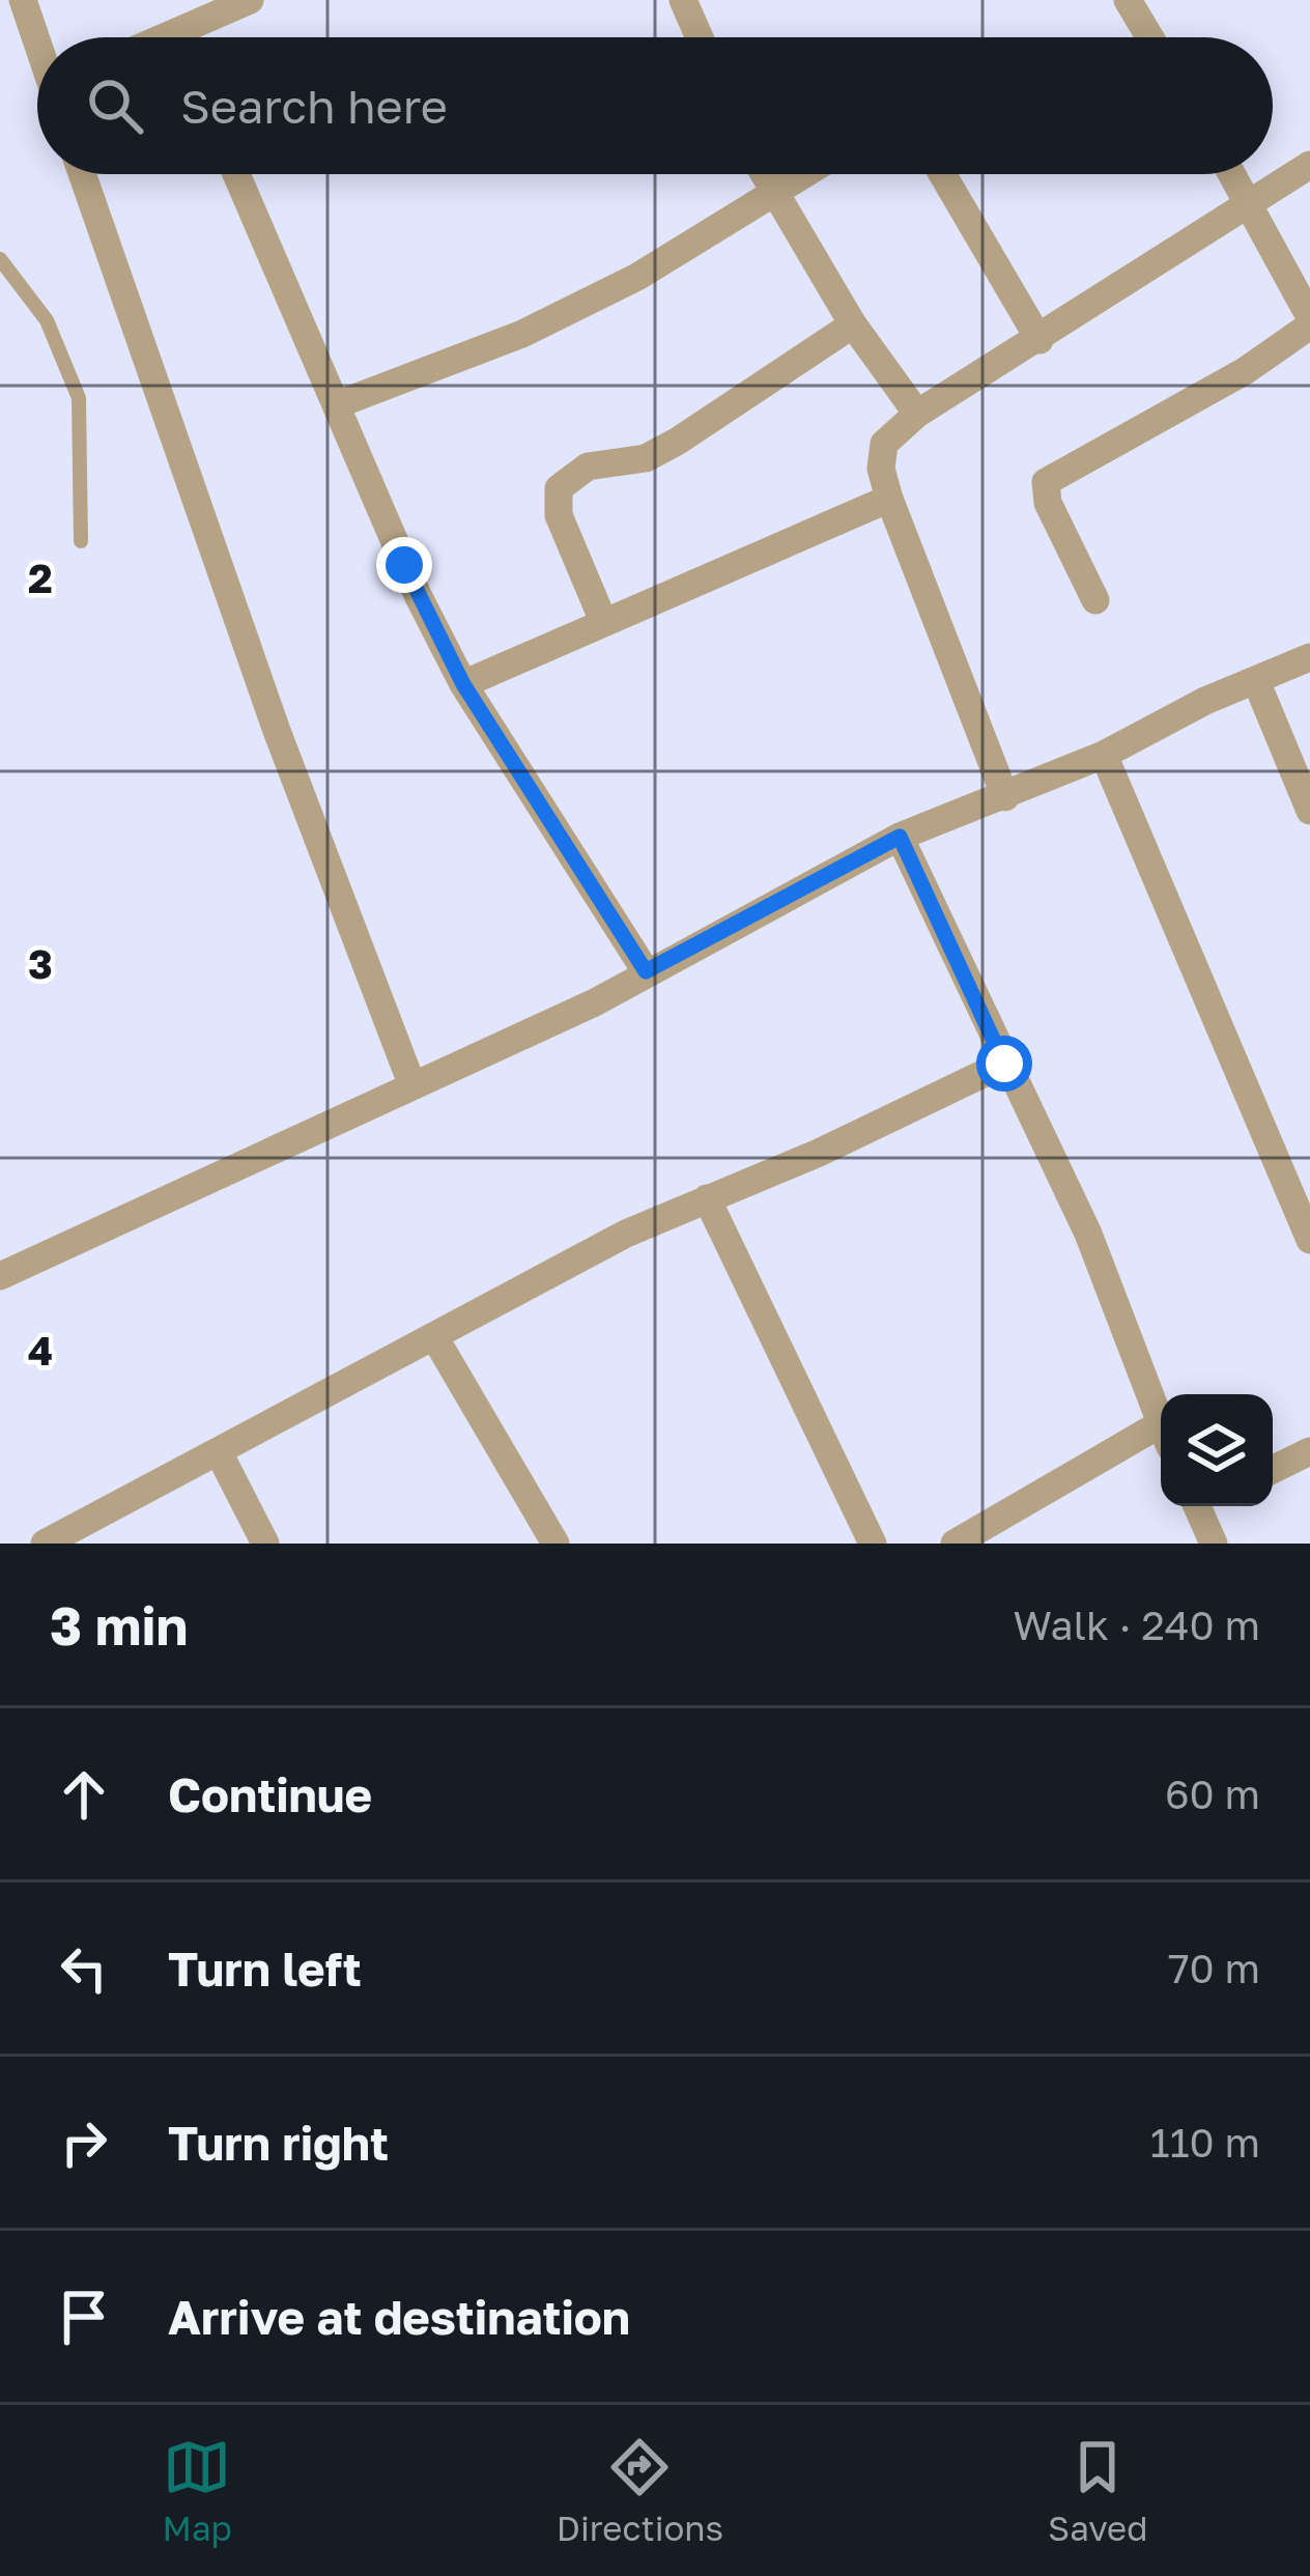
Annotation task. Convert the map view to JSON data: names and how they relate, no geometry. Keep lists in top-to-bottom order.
{
  "page": {
    "search": "Search here",
    "heading": ["3 min", "Walk · 240 m"],
    "list": [
      ["Continue", "60 m"],
      ["Turn left", "70 m"],
      ["Turn right", "110 m"],
      "Arrive at destination"
    ],
    "nav": ["Map", "Directions", "Saved"]
  },
  "grid": {
    "rows": ["2", "3", "4"]
  }
}
